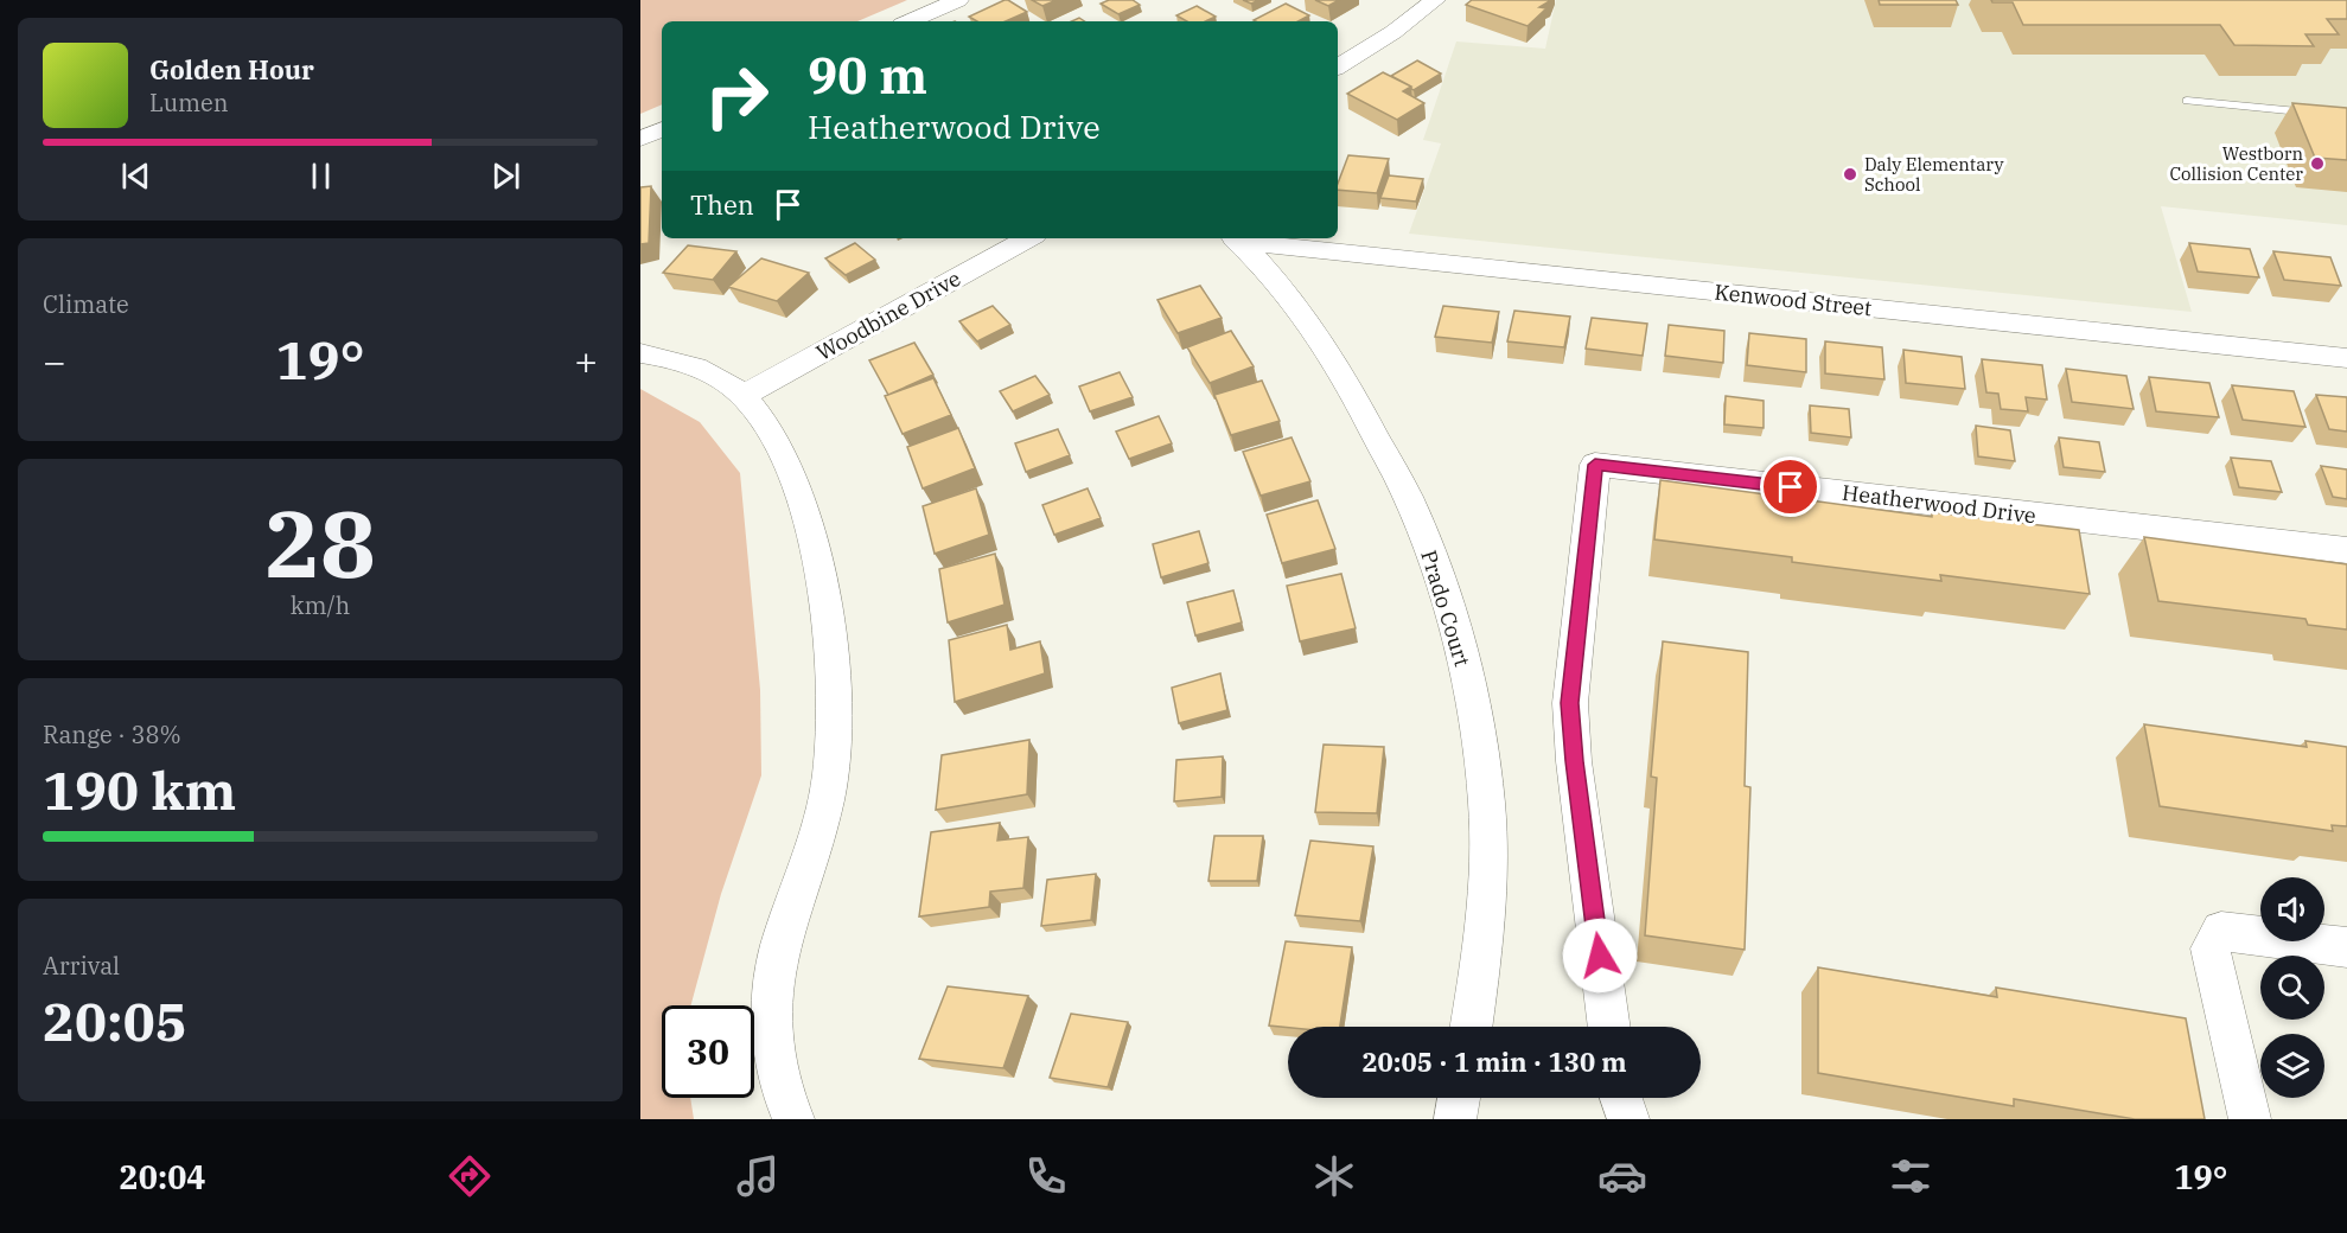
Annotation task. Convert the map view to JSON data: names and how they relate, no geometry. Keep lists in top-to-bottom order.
{
  "streets": {
    "street": [
      "Kenwood Street",
      "Woodbine Drive",
      "Heatherwood Drive",
      "Prado Court"
    ]
  },
  "crossings": [
    ["Kenwood Street", "Prado Court"]
  ],
  "places": ["Westborn Collision Center", "Daly Elementary School"],
  "page": {
    "turn": ["90 m", "Heatherwood Drive"],
    "song": ["Golden Hour", "Lumen"],
    "then": "Then",
    "tile": [
      "Climate",
      ["28", "km/h"],
      ["Range · 38%", "190 km"],
      ["Arrival", "20:05"]
    ],
    "heat": ["−", "19°", "+"],
    "limit": "30",
    "trip": "20:05 · 1 min · 130 m",
    "tabs": ["20:04", "19°"]
  }
}
